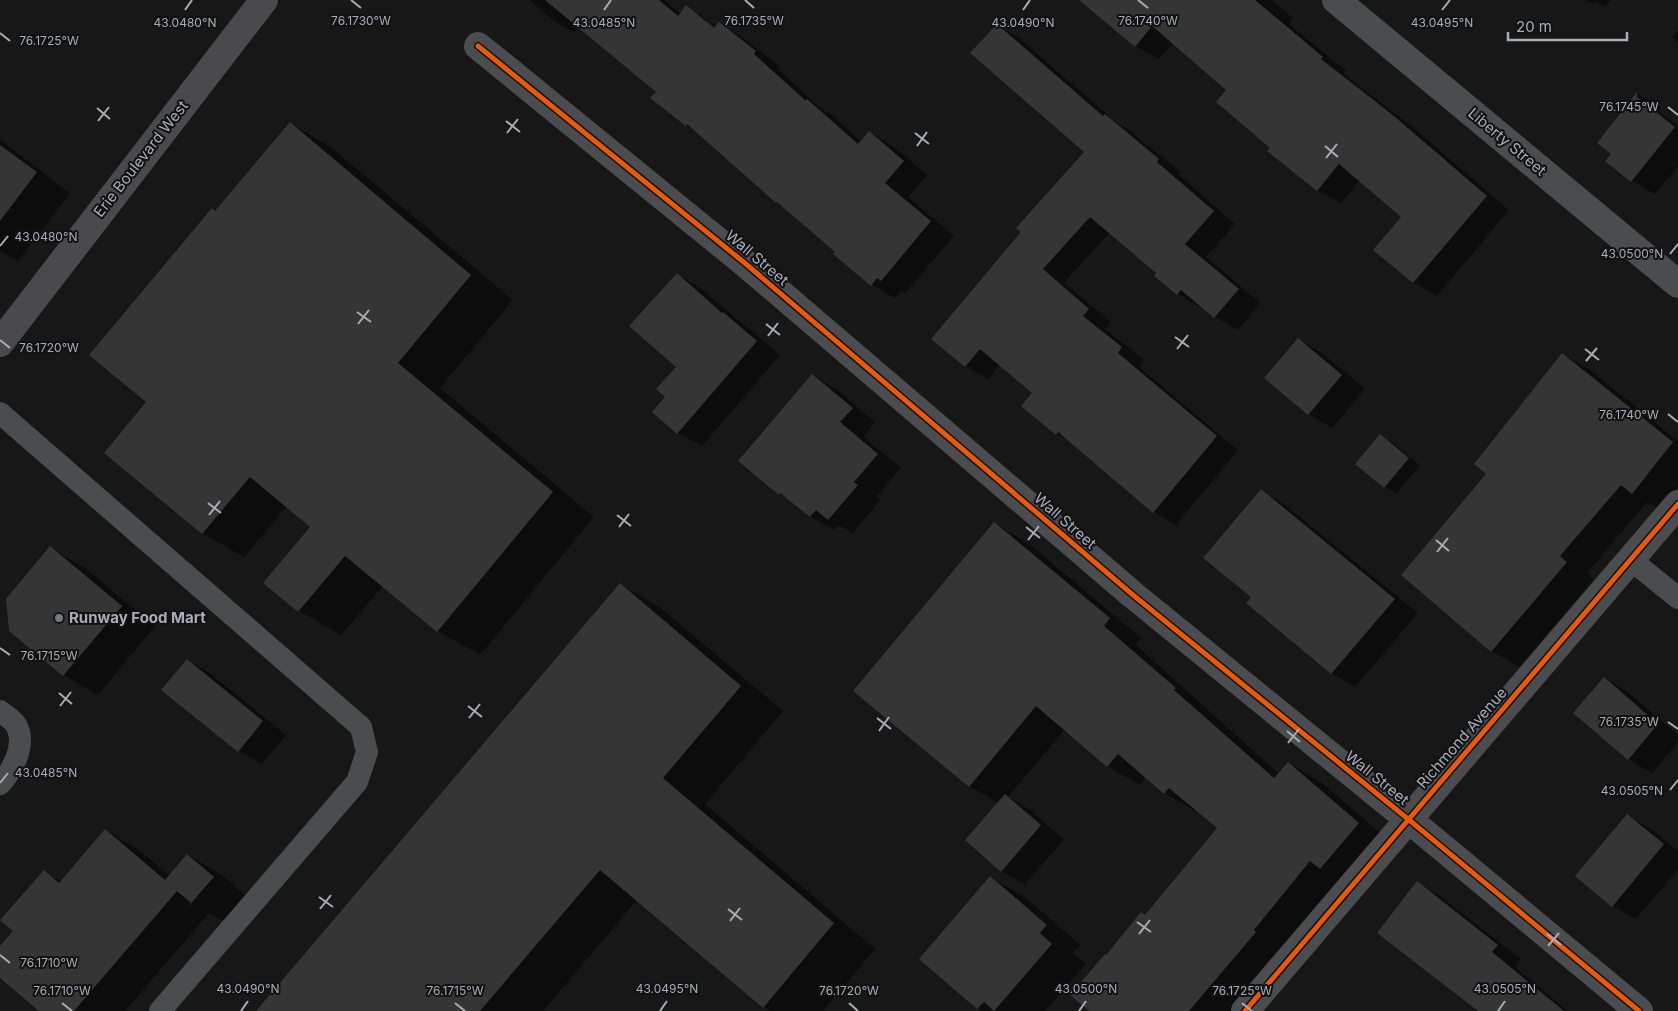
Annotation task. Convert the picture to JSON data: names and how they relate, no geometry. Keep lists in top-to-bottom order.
{
  "streets": {
    "main road": ["Erie Boulevard West"],
    "street": ["Liberty Street", "Wall Street", "Richmond Avenue"]
  },
  "crossings": [
    ["Wall Street", "Richmond Avenue"]
  ],
  "places": ["Runway Food Mart"],
  "scale_bar": "20 m",
  "coordinates": [
    "76.1730°W",
    "76.1735°W",
    "76.1740°W",
    "43.0480°N",
    "43.0485°N",
    "43.0490°N",
    "43.0495°N",
    "76.1725°W",
    "76.1745°W",
    "43.0500°N",
    "76.1720°W",
    "76.1715°W",
    "43.0505°N",
    "76.1710°W"
  ]
}
